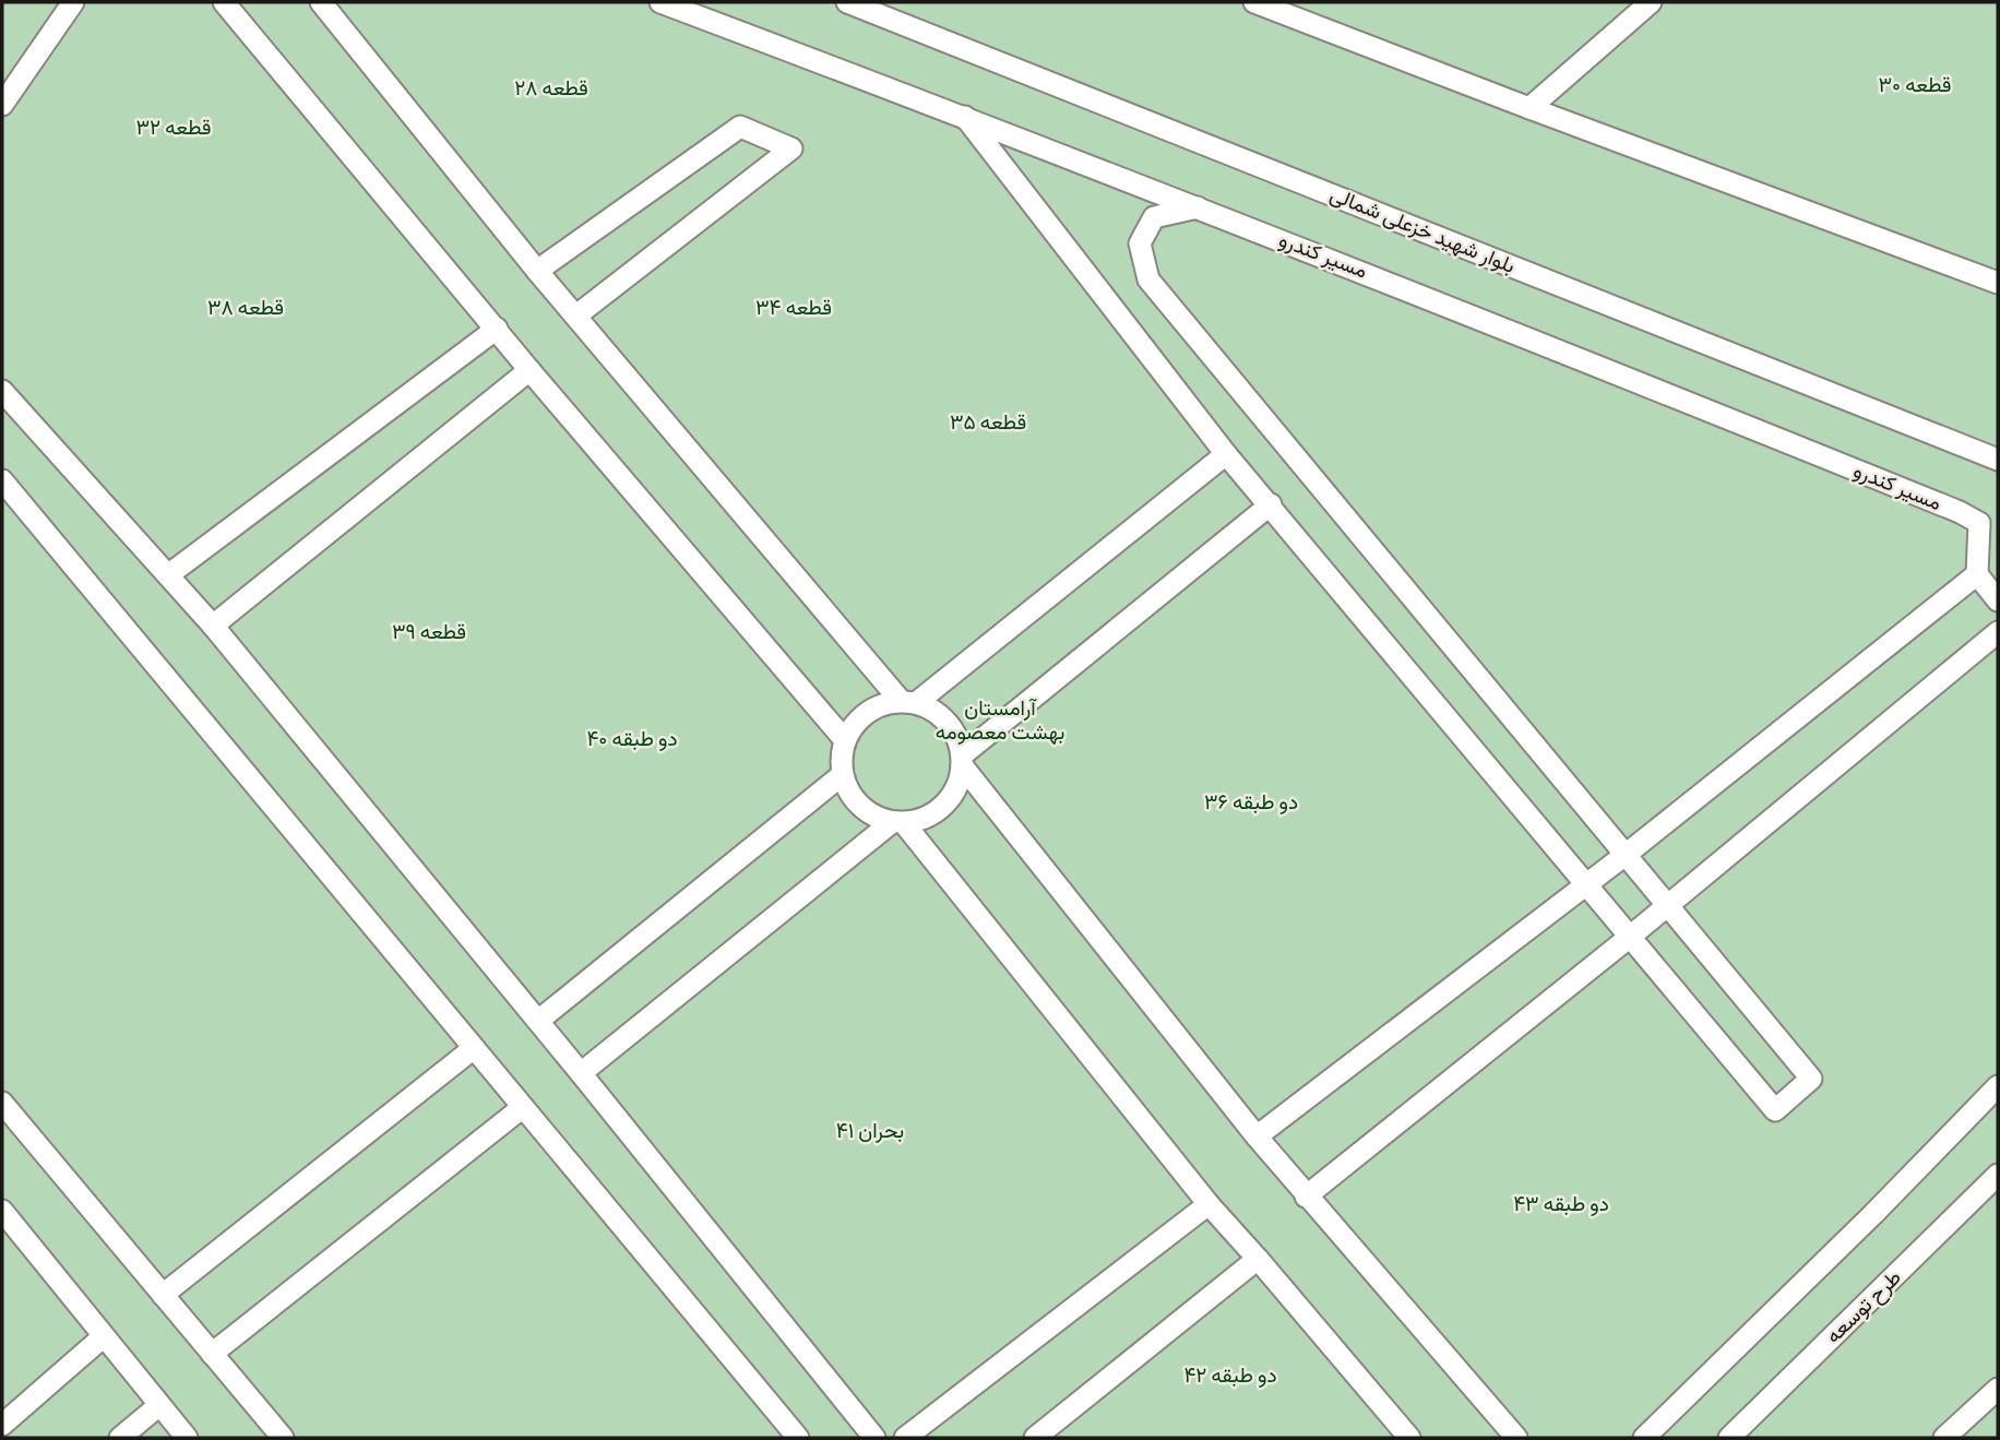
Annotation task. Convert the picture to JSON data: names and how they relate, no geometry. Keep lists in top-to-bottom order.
{
  "streets": {
    "lane": ["بلوار شهید خزعلی شمالی", "مسیر کندرو", "طرح توسعه"]
  },
  "parks": [
    "قطعه ۳۰",
    "قطعه ۲۸",
    "قطعه ۳۲",
    "قطعه ۳۸",
    "قطعه ۳۴",
    "قطعه ۳۵",
    "قطعه ۳۹",
    "آرامستان بهشت معصومه",
    "۴۰ دو طبقه",
    "۳۶ دو طبقه",
    "۴۱ بحران",
    "۴۳ دو طبقه",
    "۴۲ دو طبقه"
  ]
}
